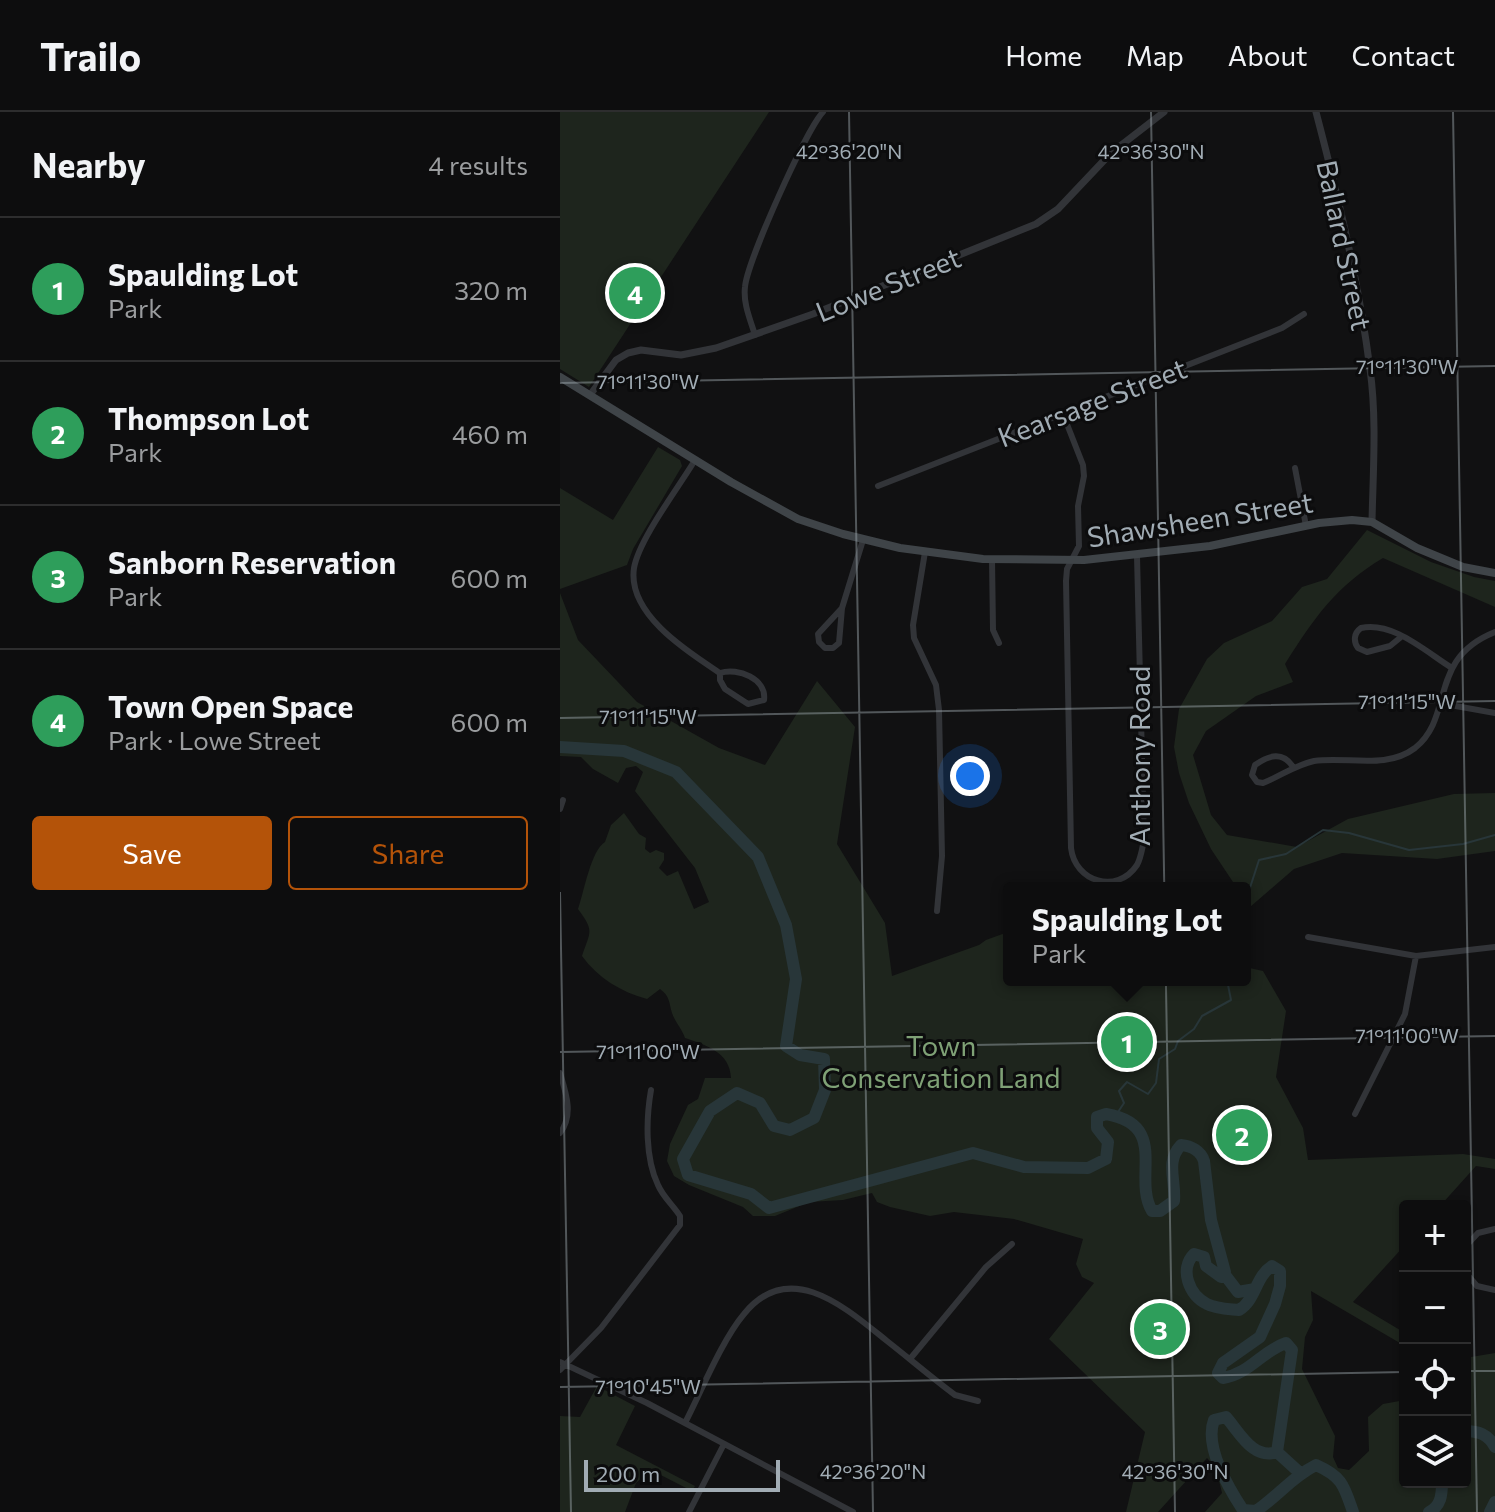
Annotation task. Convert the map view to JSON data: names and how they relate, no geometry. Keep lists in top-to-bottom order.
{
  "streets": {
    "main road": ["Shawsheen Street"],
    "street": [
      "Ballard Street",
      "Lowe Street",
      "Kearsage Street",
      "Anthony Road"
    ]
  },
  "crossings": [
    ["Ballard Street", "Shawsheen Street"],
    ["Lowe Street", "Shawsheen Street"],
    ["Kearsage Street", "Anthony Road"],
    ["Shawsheen Street", "Anthony Road"]
  ],
  "parks": ["Town Conservation Land"],
  "scale_bar": "200 m",
  "page": {
    "header": "Trailo",
    "nav": [
      "Home",
      "Map",
      "About",
      "Contact"
    ],
    "heading": ["Nearby", "4 results"],
    "list": [
      {
        "mark": "1",
        "name": "Spaulding Lot",
        "note": "Park",
        "value": "320 m"
      },
      {
        "mark": "2",
        "name": "Thompson Lot",
        "note": "Park",
        "value": "460 m"
      },
      {
        "mark": "3",
        "name": "Sanborn Reservation",
        "note": "Park",
        "value": "600 m"
      },
      {
        "mark": "4",
        "name": "Town Open Space",
        "note": "Park · Lowe Street",
        "value": "600 m"
      }
    ],
    "pins": [
      "4",
      "1",
      "2",
      "3"
    ],
    "buttons": ["Save", "Share"],
    "popup": ["Spaulding Lot", "Park"],
    "map_buttons": ["+", "−"],
    "scale": "200 m"
  },
  "coordinates": [
    "42°36'20\"N",
    "42°36'30\"N",
    "71°11'30\"W",
    "71°11'15\"W",
    "71°11'00\"W",
    "71°10'45\"W"
  ]
}
